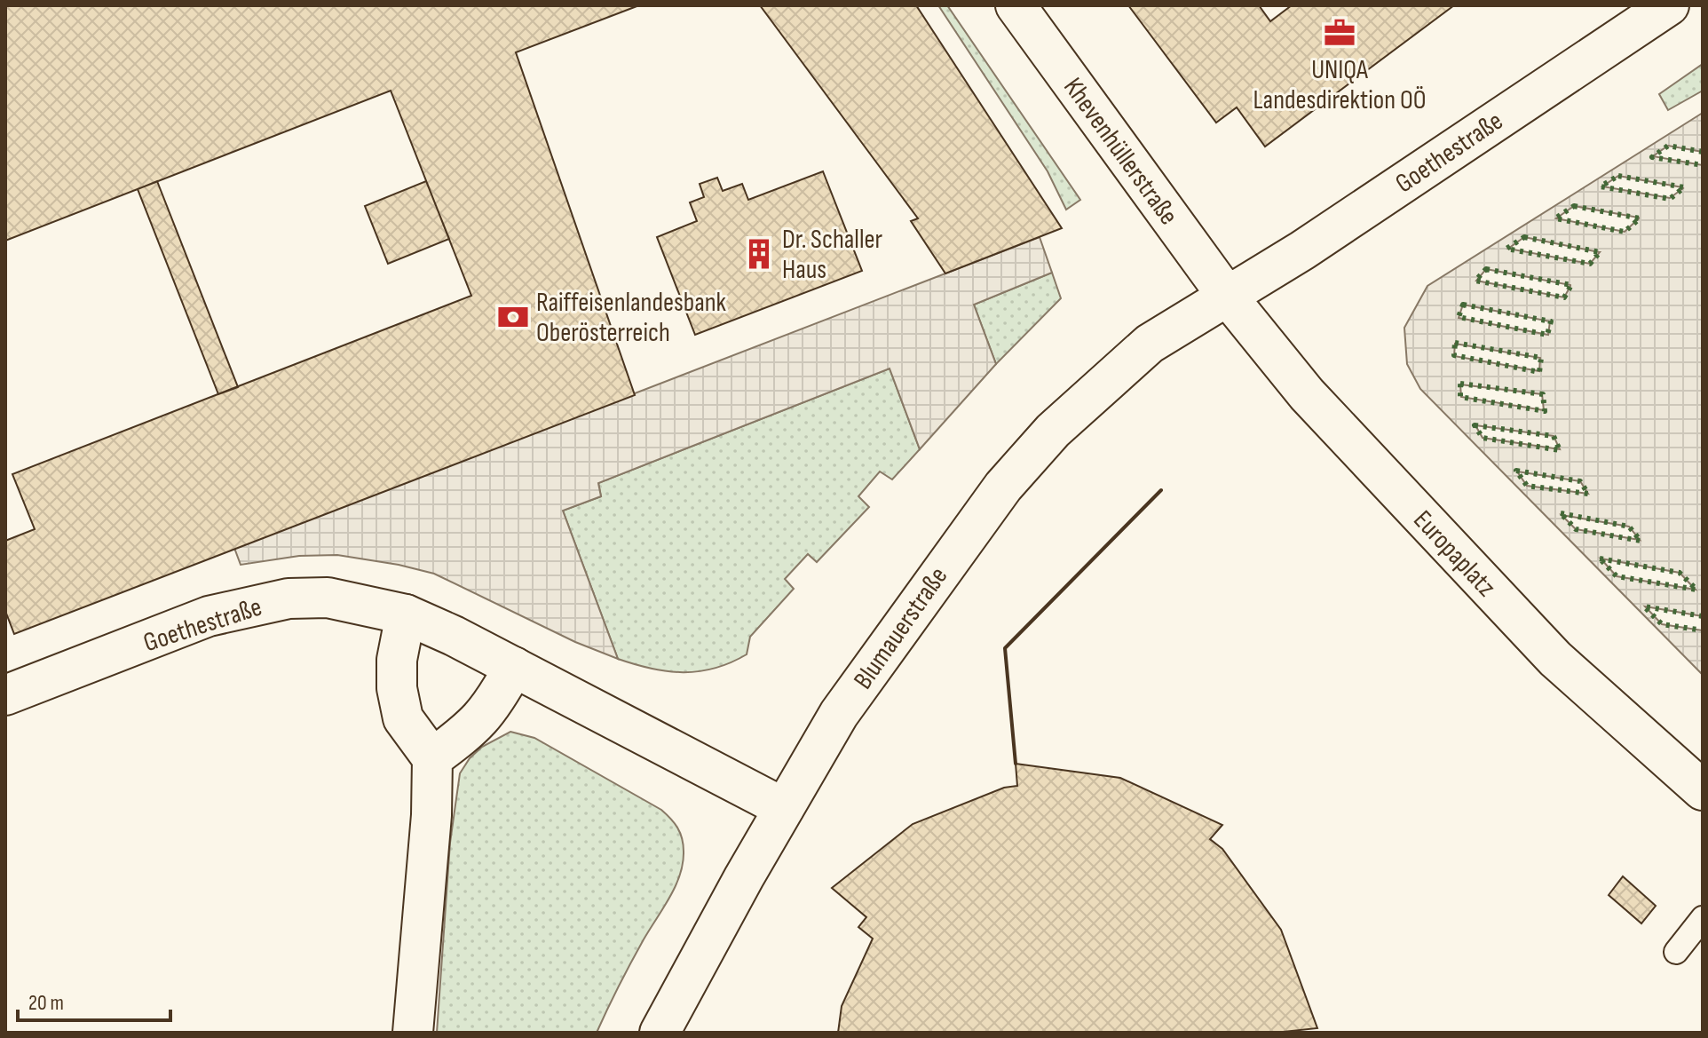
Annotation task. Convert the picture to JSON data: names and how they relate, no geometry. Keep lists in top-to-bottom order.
{
  "streets": {
    "main road": [
      "Khevenhüllerstraße",
      "Goethestraße",
      "Europaplatz",
      "Blumauerstraße"
    ]
  },
  "crossings": [
    ["Khevenhüllerstraße", "Goethestraße"],
    ["Khevenhüllerstraße", "Europaplatz"],
    ["Khevenhüllerstraße", "Blumauerstraße"],
    ["Goethestraße", "Europaplatz"],
    ["Goethestraße", "Blumauerstraße"],
    ["Europaplatz", "Blumauerstraße"]
  ],
  "places": {
    "office": ["UNIQA Landesdirektion OÖ"],
    "building": ["Dr. Schaller Haus"],
    "bank": ["Raiffeisenlandesbank Oberösterreich"]
  },
  "scale_bar": "20 m"
}
